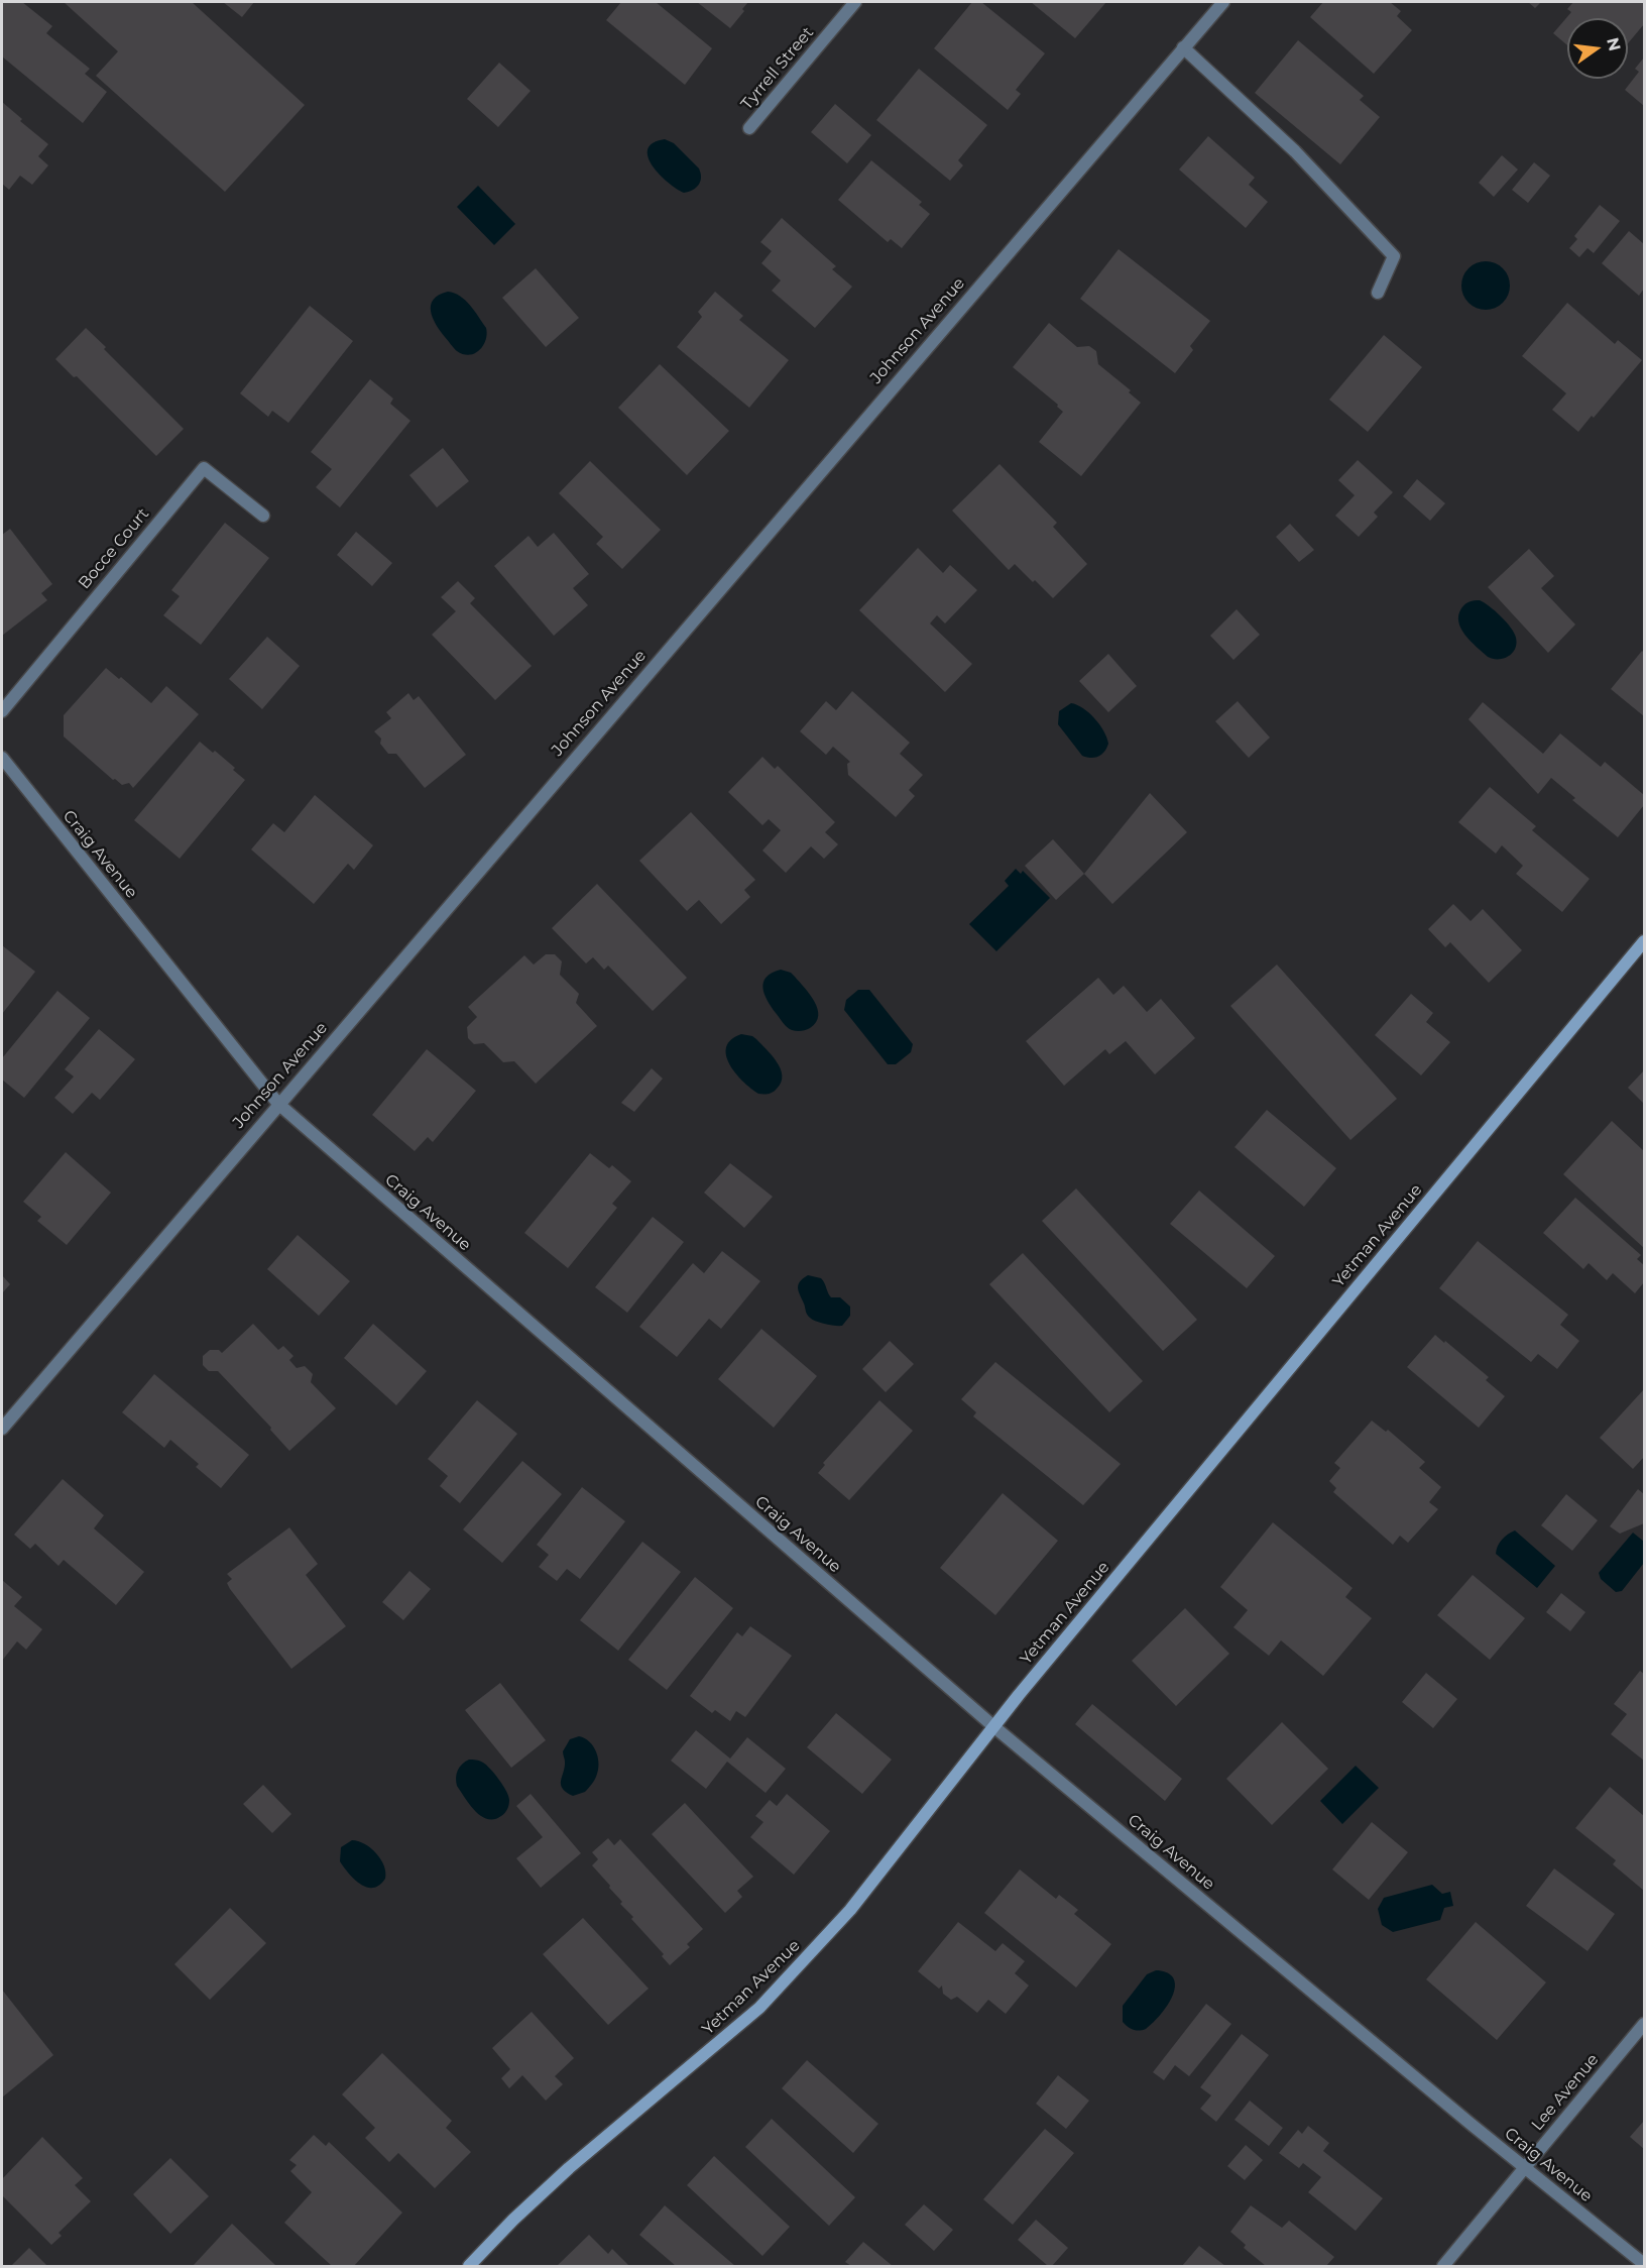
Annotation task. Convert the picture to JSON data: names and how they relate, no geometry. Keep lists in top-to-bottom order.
{
  "streets": {
    "street": [
      "Tyrrell Street",
      "Johnson Avenue",
      "Bocce Court",
      "Craig Avenue",
      "Yetman Avenue",
      "Lee Avenue"
    ]
  },
  "crossings": [
    ["Johnson Avenue", "Craig Avenue"],
    ["Craig Avenue", "Yetman Avenue"],
    ["Craig Avenue", "Lee Avenue"]
  ],
  "north": "right"
}
